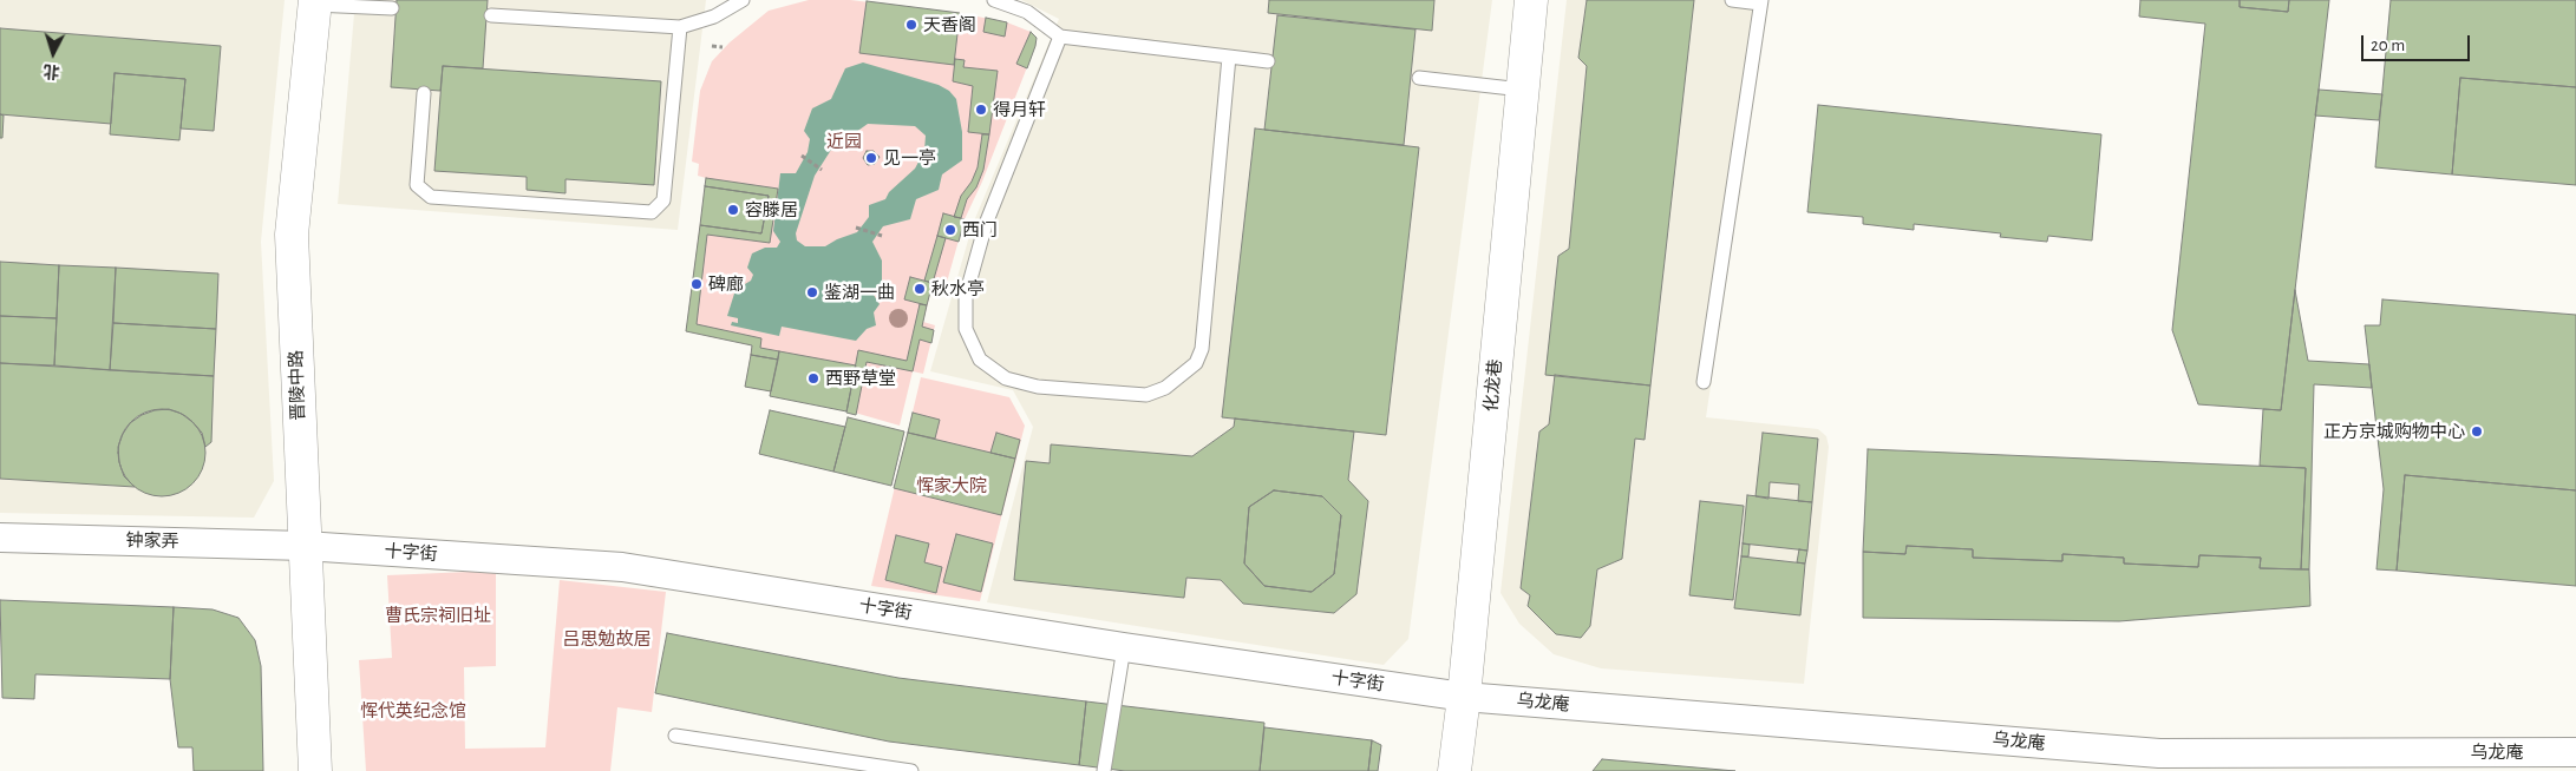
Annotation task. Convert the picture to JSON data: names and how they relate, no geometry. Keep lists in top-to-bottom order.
{
  "streets": {
    "street": [
      "晋陵中路",
      "化龙巷",
      "钟家弄",
      "十字街",
      "乌龙庵"
    ]
  },
  "crossings": [
    ["晋陵中路", "钟家弄"],
    ["晋陵中路", "十字街"],
    ["化龙巷", "十字街"],
    ["化龙巷", "乌龙庵"],
    ["钟家弄", "十字街"],
    ["十字街", "乌龙庵"]
  ],
  "parks": [
    "近园",
    "恽家大院",
    "曹氏宗祠旧址",
    "吕思勉故居",
    "恽代英纪念馆"
  ],
  "places": [
    "天香阁",
    "得月轩",
    "见一亭",
    "容滕居",
    "西门",
    "碑廊",
    "秋水亭",
    "鉴湖一曲",
    "西野草堂",
    "正方京城购物中心"
  ],
  "scale_bar": "20 m",
  "north": "bottom"
}
